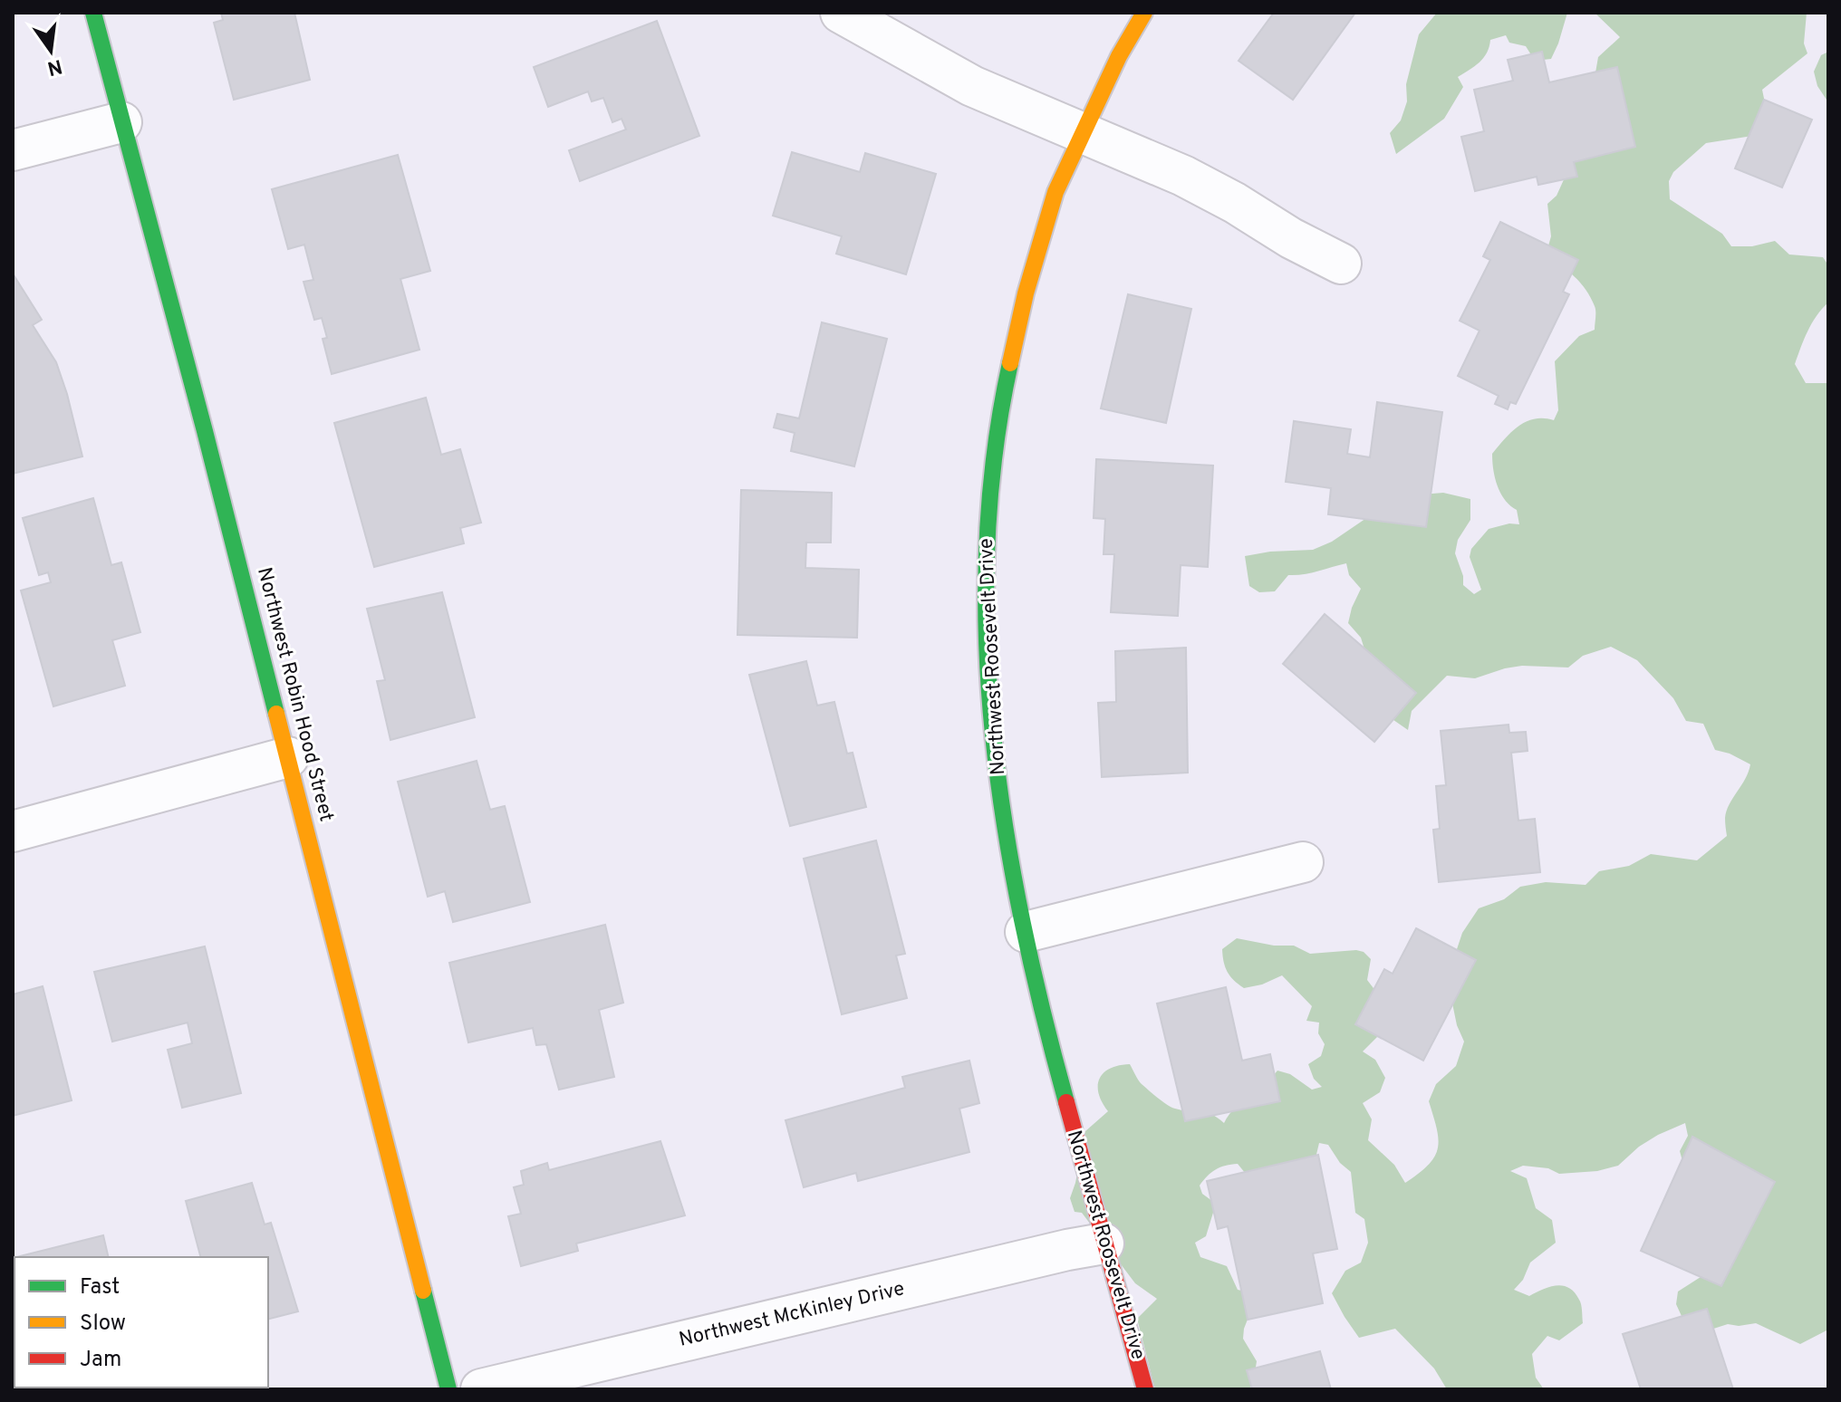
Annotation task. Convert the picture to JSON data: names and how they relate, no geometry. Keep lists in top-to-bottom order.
{
  "streets": {
    "street": ["Northwest Roosevelt Drive", "Northwest Robin Hood Street", "Northwest McKinley Drive"]
  },
  "crossings": [
    ["Northwest Roosevelt Drive", "Northwest McKinley Drive"]
  ],
  "legend": ["Fast", "Slow", "Jam"],
  "north": "bottom"
}
